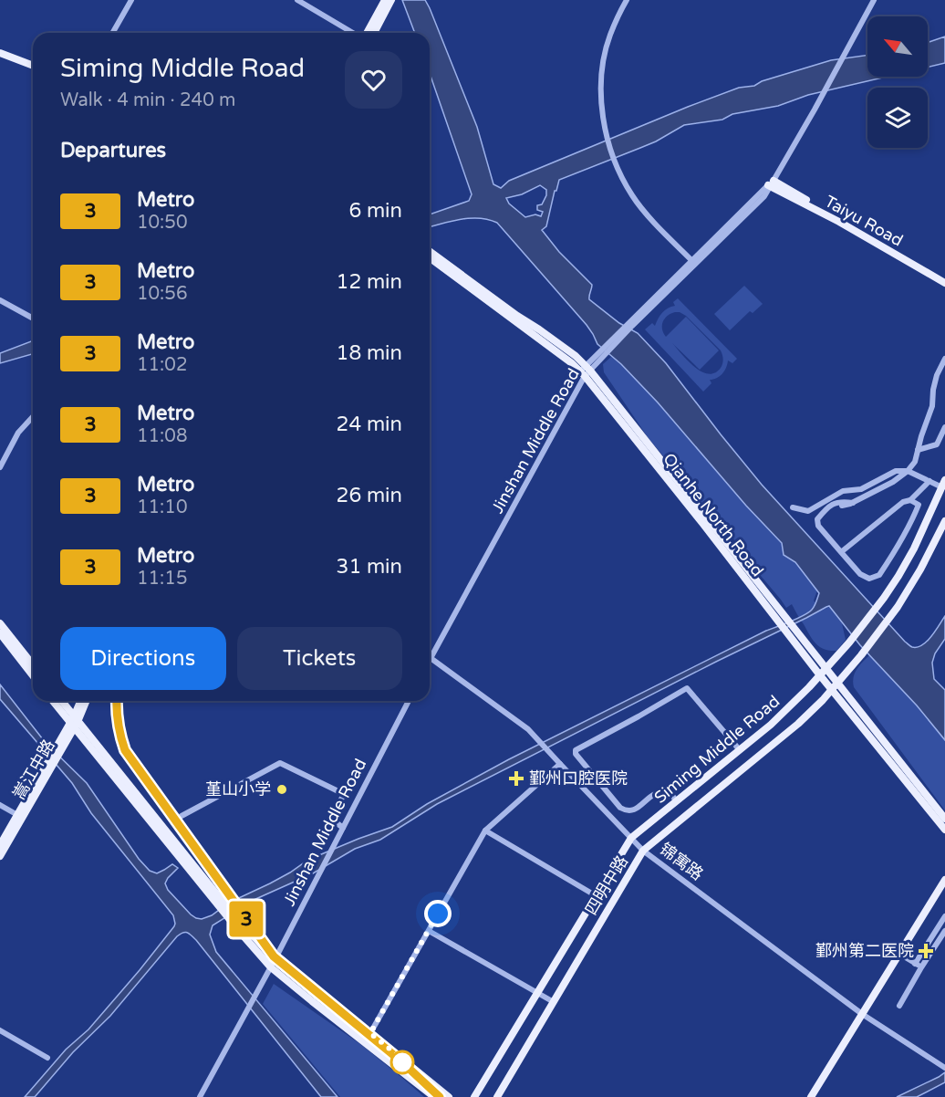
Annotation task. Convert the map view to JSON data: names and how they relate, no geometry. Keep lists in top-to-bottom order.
{
  "streets": {
    "main road": [
      "Taiyu Road",
      "Qianhe North Road",
      "Siming Middle Road",
      "嵩江中路",
      "四明中路"
    ],
    "street": ["Jinshan Middle Road", "锦寓路"]
  },
  "crossings": [
    ["Taiyu Road", "Jinshan Middle Road"],
    ["Jinshan Middle Road", "Qianhe North Road"],
    ["Jinshan Middle Road", "锦寓路"],
    ["Qianhe North Road", "Siming Middle Road"],
    ["Siming Middle Road", "锦寓路"],
    ["Siming Middle Road", "四明中路"],
    ["锦寓路", "四明中路"]
  ],
  "places": {
    "health": ["鄞州口腔医院", "鄞州第二医院"],
    "other": ["堇山小学"]
  },
  "lines": ["metro line 3"],
  "north": "top left",
  "page": {
    "on_map": "3",
    "heading": [
      ["Siming Middle Road", "Walk · 4 min · 240 m"],
      "Departures"
    ],
    "list": [
      {
        "mark": "3",
        "name": "Metro",
        "note": "10:50",
        "value": "6 min"
      },
      {
        "mark": "3",
        "name": "Metro",
        "note": "10:56",
        "value": "12 min"
      },
      {
        "mark": "3",
        "name": "Metro",
        "note": "11:02",
        "value": "18 min"
      },
      {
        "mark": "3",
        "name": "Metro",
        "note": "11:08",
        "value": "24 min"
      },
      {
        "mark": "3",
        "name": "Metro",
        "note": "11:10",
        "value": "26 min"
      },
      {
        "mark": "3",
        "name": "Metro",
        "note": "11:15",
        "value": "31 min"
      }
    ],
    "buttons": ["Directions", "Tickets"]
  }
}
